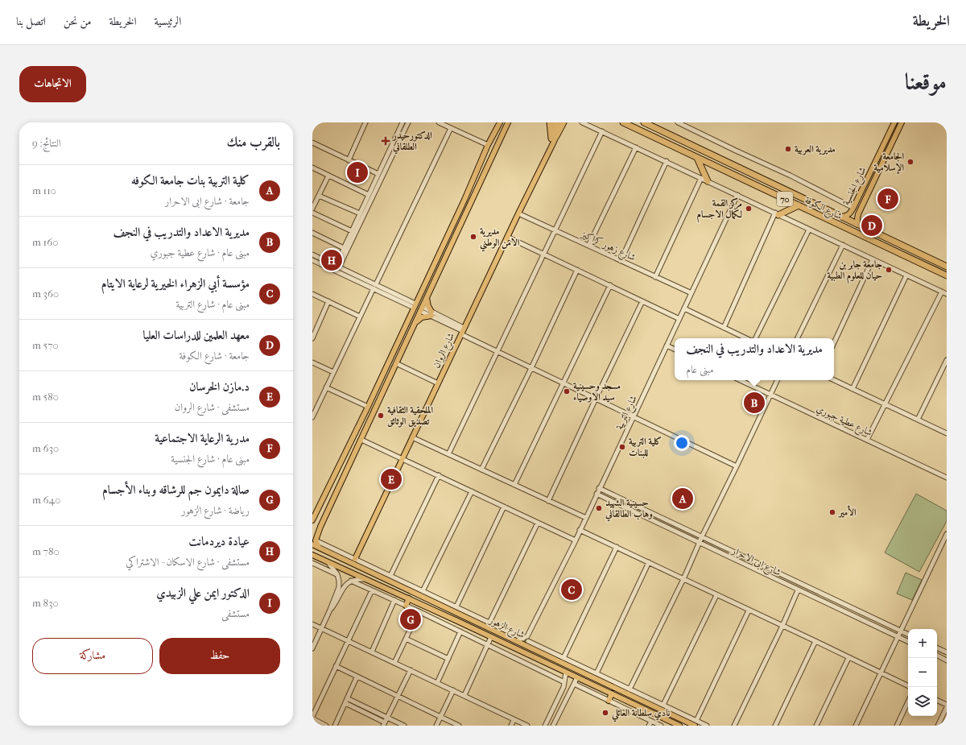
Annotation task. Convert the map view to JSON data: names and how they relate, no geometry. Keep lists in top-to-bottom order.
{
  "streets": {
    "highway": ["70", "شارع الكوفة"],
    "main road": ["شارع الجنسية", "شارع الروان", "شارع الزهور"],
    "street": [
      "شارع زهور كزاكيز",
      "شارع التربية",
      "شارع عطية جبوري",
      "شارع ابی الاحرار"
    ]
  },
  "crossings": [
    ["شارع الجنسية", "شارع الكوفة"],
    ["شارع زهور كزاكيز", "شارع الروان"],
    ["شارع زهور كزاكيز", "شارع التربية"],
    ["شارع التربية", "شارع ابی الاحرار"]
  ],
  "places": {
    "health": ["الدكتورحيدر الطلقاني"],
    "other": [
      "مديرية العربية",
      "الجامعة الإسلامية",
      "مركز القمة لكمال الاجسام",
      "مديرية الامن الوطني",
      "جامعة جابر بن حيان للعلوم الطبية",
      "مسجد وحسينية سيد الاوصياء",
      "الملحقية الثقافية تصديق الوثائق",
      "كلية التربية للبنات",
      "حسينية الشهيد وهاب الطالقاني",
      "الأمير",
      "نادي سلطانة العائلي"
    ]
  },
  "page": {
    "header": "الخريطة",
    "nav": [
      "الرئيسية",
      "الخريطة",
      "من نحن",
      "اتصل بنا"
    ],
    "title": "موقعنا",
    "buttons": [
      "الاتجاهات",
      ["حفظ", "مشاركة"]
    ],
    "heading": ["بالقرب منك", "النتائج: 9"],
    "pins": [
      "I",
      "F",
      "D",
      "H",
      "B",
      "E",
      "A",
      "C",
      "G"
    ],
    "list": [
      {
        "mark": "A",
        "name": "كلية التربية بنات جامعة الكوفه",
        "note": "جامعة · شارع ابی الاحرار",
        "value": "110 m"
      },
      {
        "mark": "B",
        "name": "مديرية الاعداد والتدريب في النجف",
        "note": "مبنى عام · شارع عطية جبوري",
        "value": "160 m"
      },
      {
        "mark": "C",
        "name": "مؤسسة أبي الزهراء الخيرية لرعاية الايتام",
        "note": "مبنى عام · شارع التربية",
        "value": "360 m"
      },
      {
        "mark": "D",
        "name": "معهد العلمين للدراسات العليا",
        "note": "جامعة · شارع الكوفة",
        "value": "570 m"
      },
      {
        "mark": "E",
        "name": "د.مازن الخرسان",
        "note": "مستشفى · شارع الروان",
        "value": "580 m"
      },
      {
        "mark": "F",
        "name": "مدرية الرعاية الاجتماعية",
        "note": "مبنى عام · شارع الجنسية",
        "value": "630 m"
      },
      {
        "mark": "G",
        "name": "صالة دايمون جم للرشاقه وبناء الأجسام",
        "note": "رياضة · شارع الزهور",
        "value": "640 m"
      },
      {
        "mark": "H",
        "name": "عيادة ديردمانت",
        "note": "مستشفى · شارع الاسكان - الاشتراكي",
        "value": "780 m"
      },
      {
        "mark": "I",
        "name": "الدكتور ايمن علي الزبيدي",
        "note": "مستشفى",
        "value": "830 m"
      }
    ],
    "popup": ["مديرية الاعداد والتدريب في النجف", "مبنى عام"],
    "map_buttons": ["+", "−"]
  }
}
